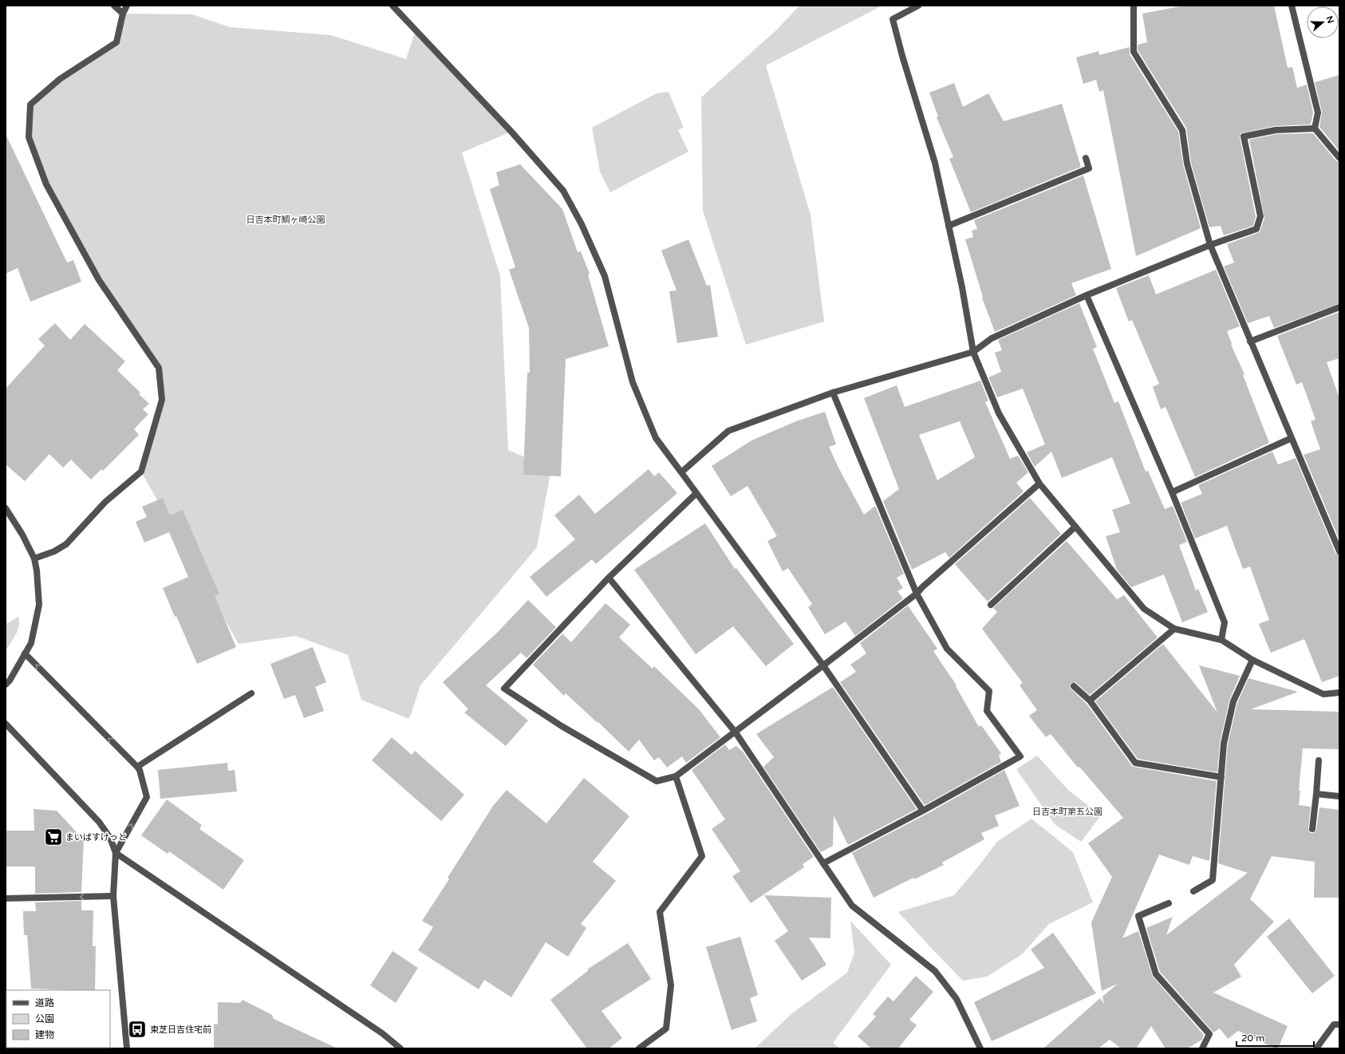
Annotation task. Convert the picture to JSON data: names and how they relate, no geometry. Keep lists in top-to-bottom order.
{
  "parks": ["日吉本町鯛ヶ崎公園", "日吉本町第五公園"],
  "places": {
    "supermarket": ["まいばすけっと"],
    "bus stop": ["東芝日吉住宅前"]
  },
  "legend": ["道路", "公園", "建物"],
  "scale_bar": "20 m",
  "north": "right"
}
